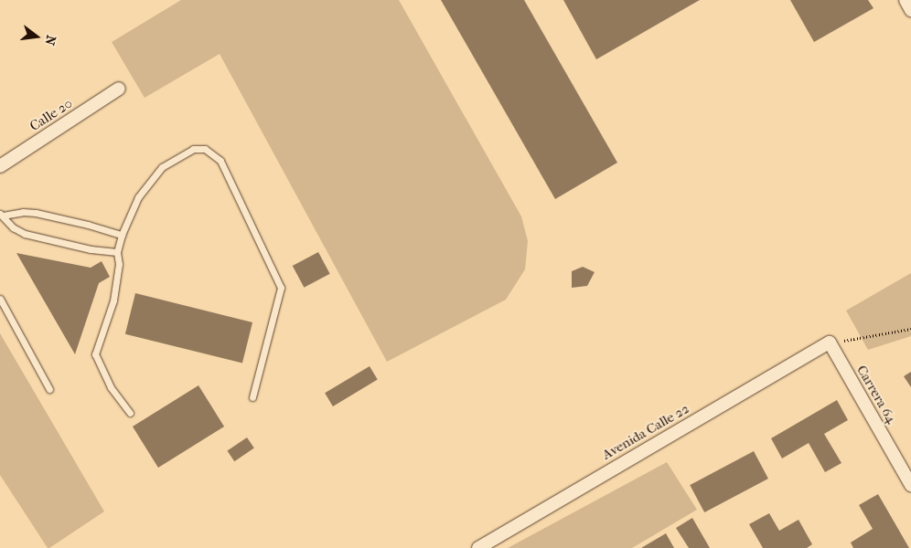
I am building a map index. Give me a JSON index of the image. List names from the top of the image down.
{
  "streets": {
    "street": ["Calle 20", "Carrera 64", "Avenida Calle 22"]
  },
  "crossings": [
    ["Carrera 64", "Avenida Calle 22"]
  ],
  "north": "right"
}
